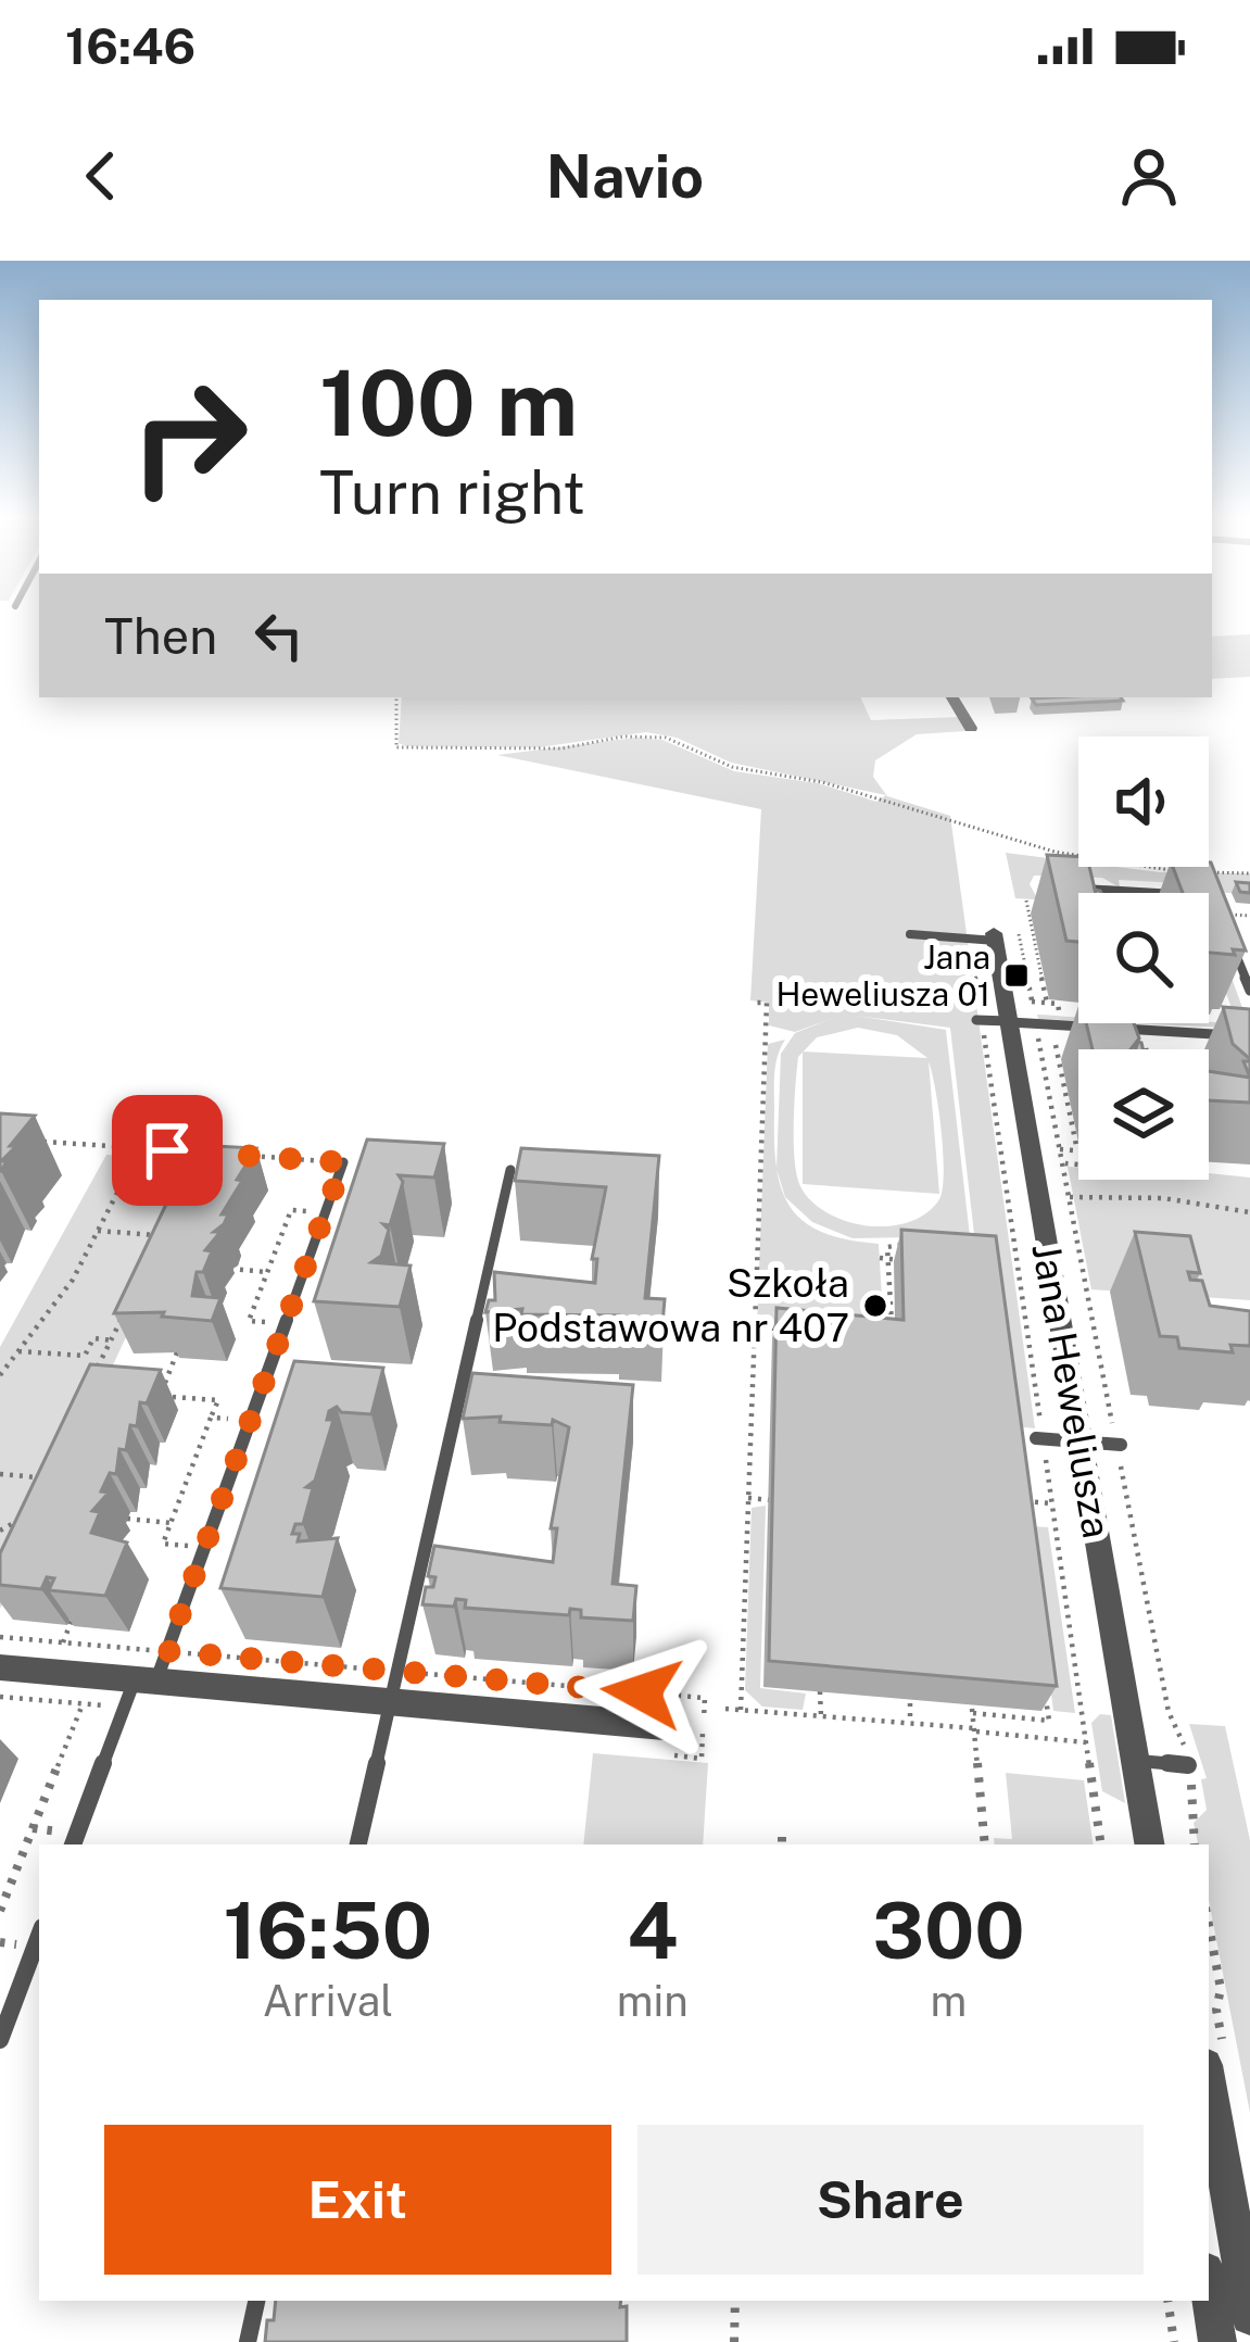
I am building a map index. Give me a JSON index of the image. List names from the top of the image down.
{
  "streets": {
    "street": ["Jana Heweliusza"]
  },
  "places": {
    "transit": ["Jana Heweliusza 01"],
    "other": ["Szkoła Podstawowa nr 407"]
  },
  "page": {
    "status": "16:46",
    "header": "Navio",
    "turn": ["100 m", "Turn right"],
    "then": "Then",
    "eta": [
      "16:50",
      "Arrival",
      "4",
      "min",
      "300",
      "m"
    ],
    "buttons": ["Exit", "Share"]
  }
}
